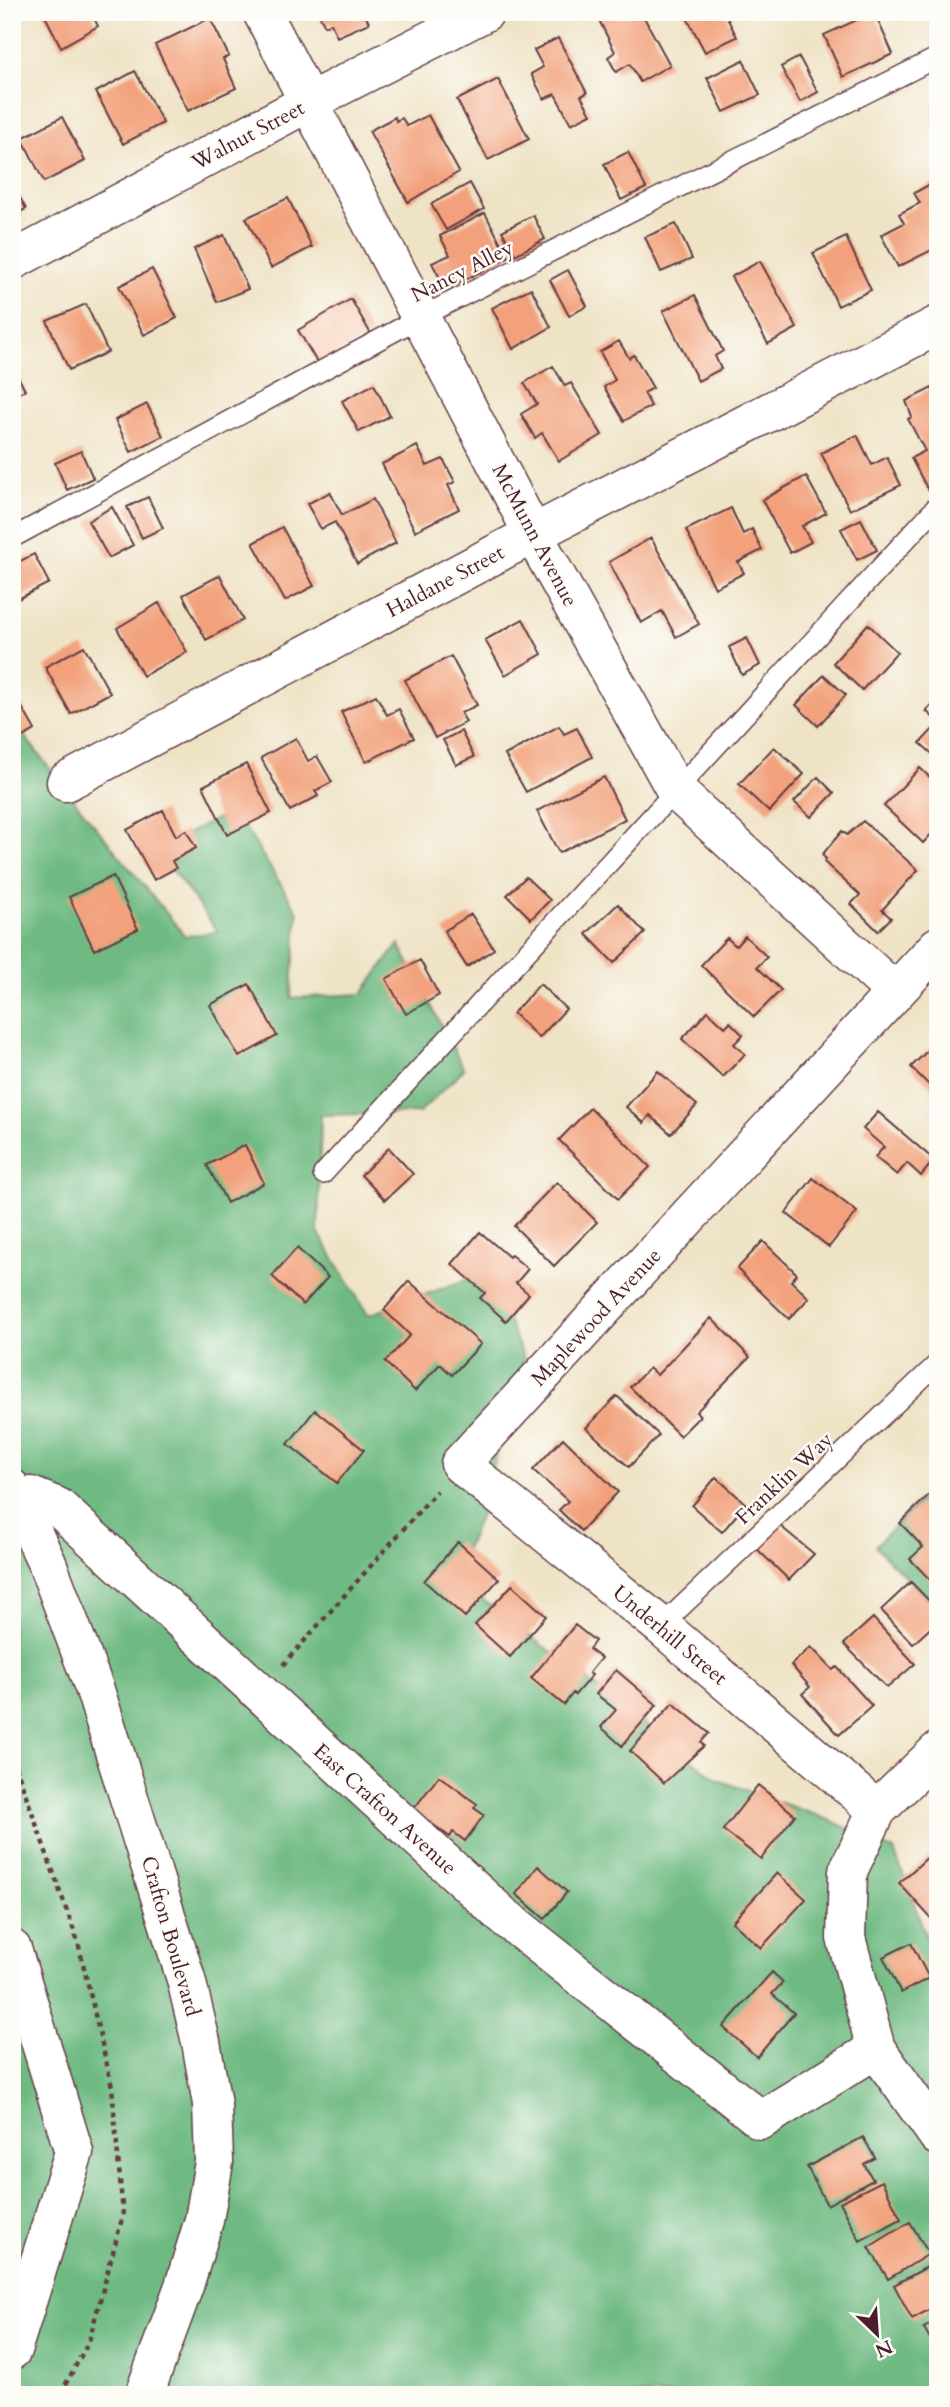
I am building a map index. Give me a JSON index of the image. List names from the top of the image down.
{
  "streets": {
    "street": [
      "Walnut Street",
      "McMunn Avenue",
      "Haldane Street",
      "Maplewood Avenue",
      "Underhill Street",
      "East Crafton Avenue",
      "Crafton Boulevard"
    ],
    "lane": ["Nancy Alley", "Franklin Way"]
  },
  "crossings": [
    ["Walnut Street", "McMunn Avenue"],
    ["Nancy Alley", "McMunn Avenue"],
    ["McMunn Avenue", "Haldane Street"],
    ["McMunn Avenue", "Maplewood Avenue"],
    ["Maplewood Avenue", "Underhill Street"],
    ["Franklin Way", "Underhill Street"],
    ["East Crafton Avenue", "Crafton Boulevard"]
  ],
  "north": "bottom right"
}
